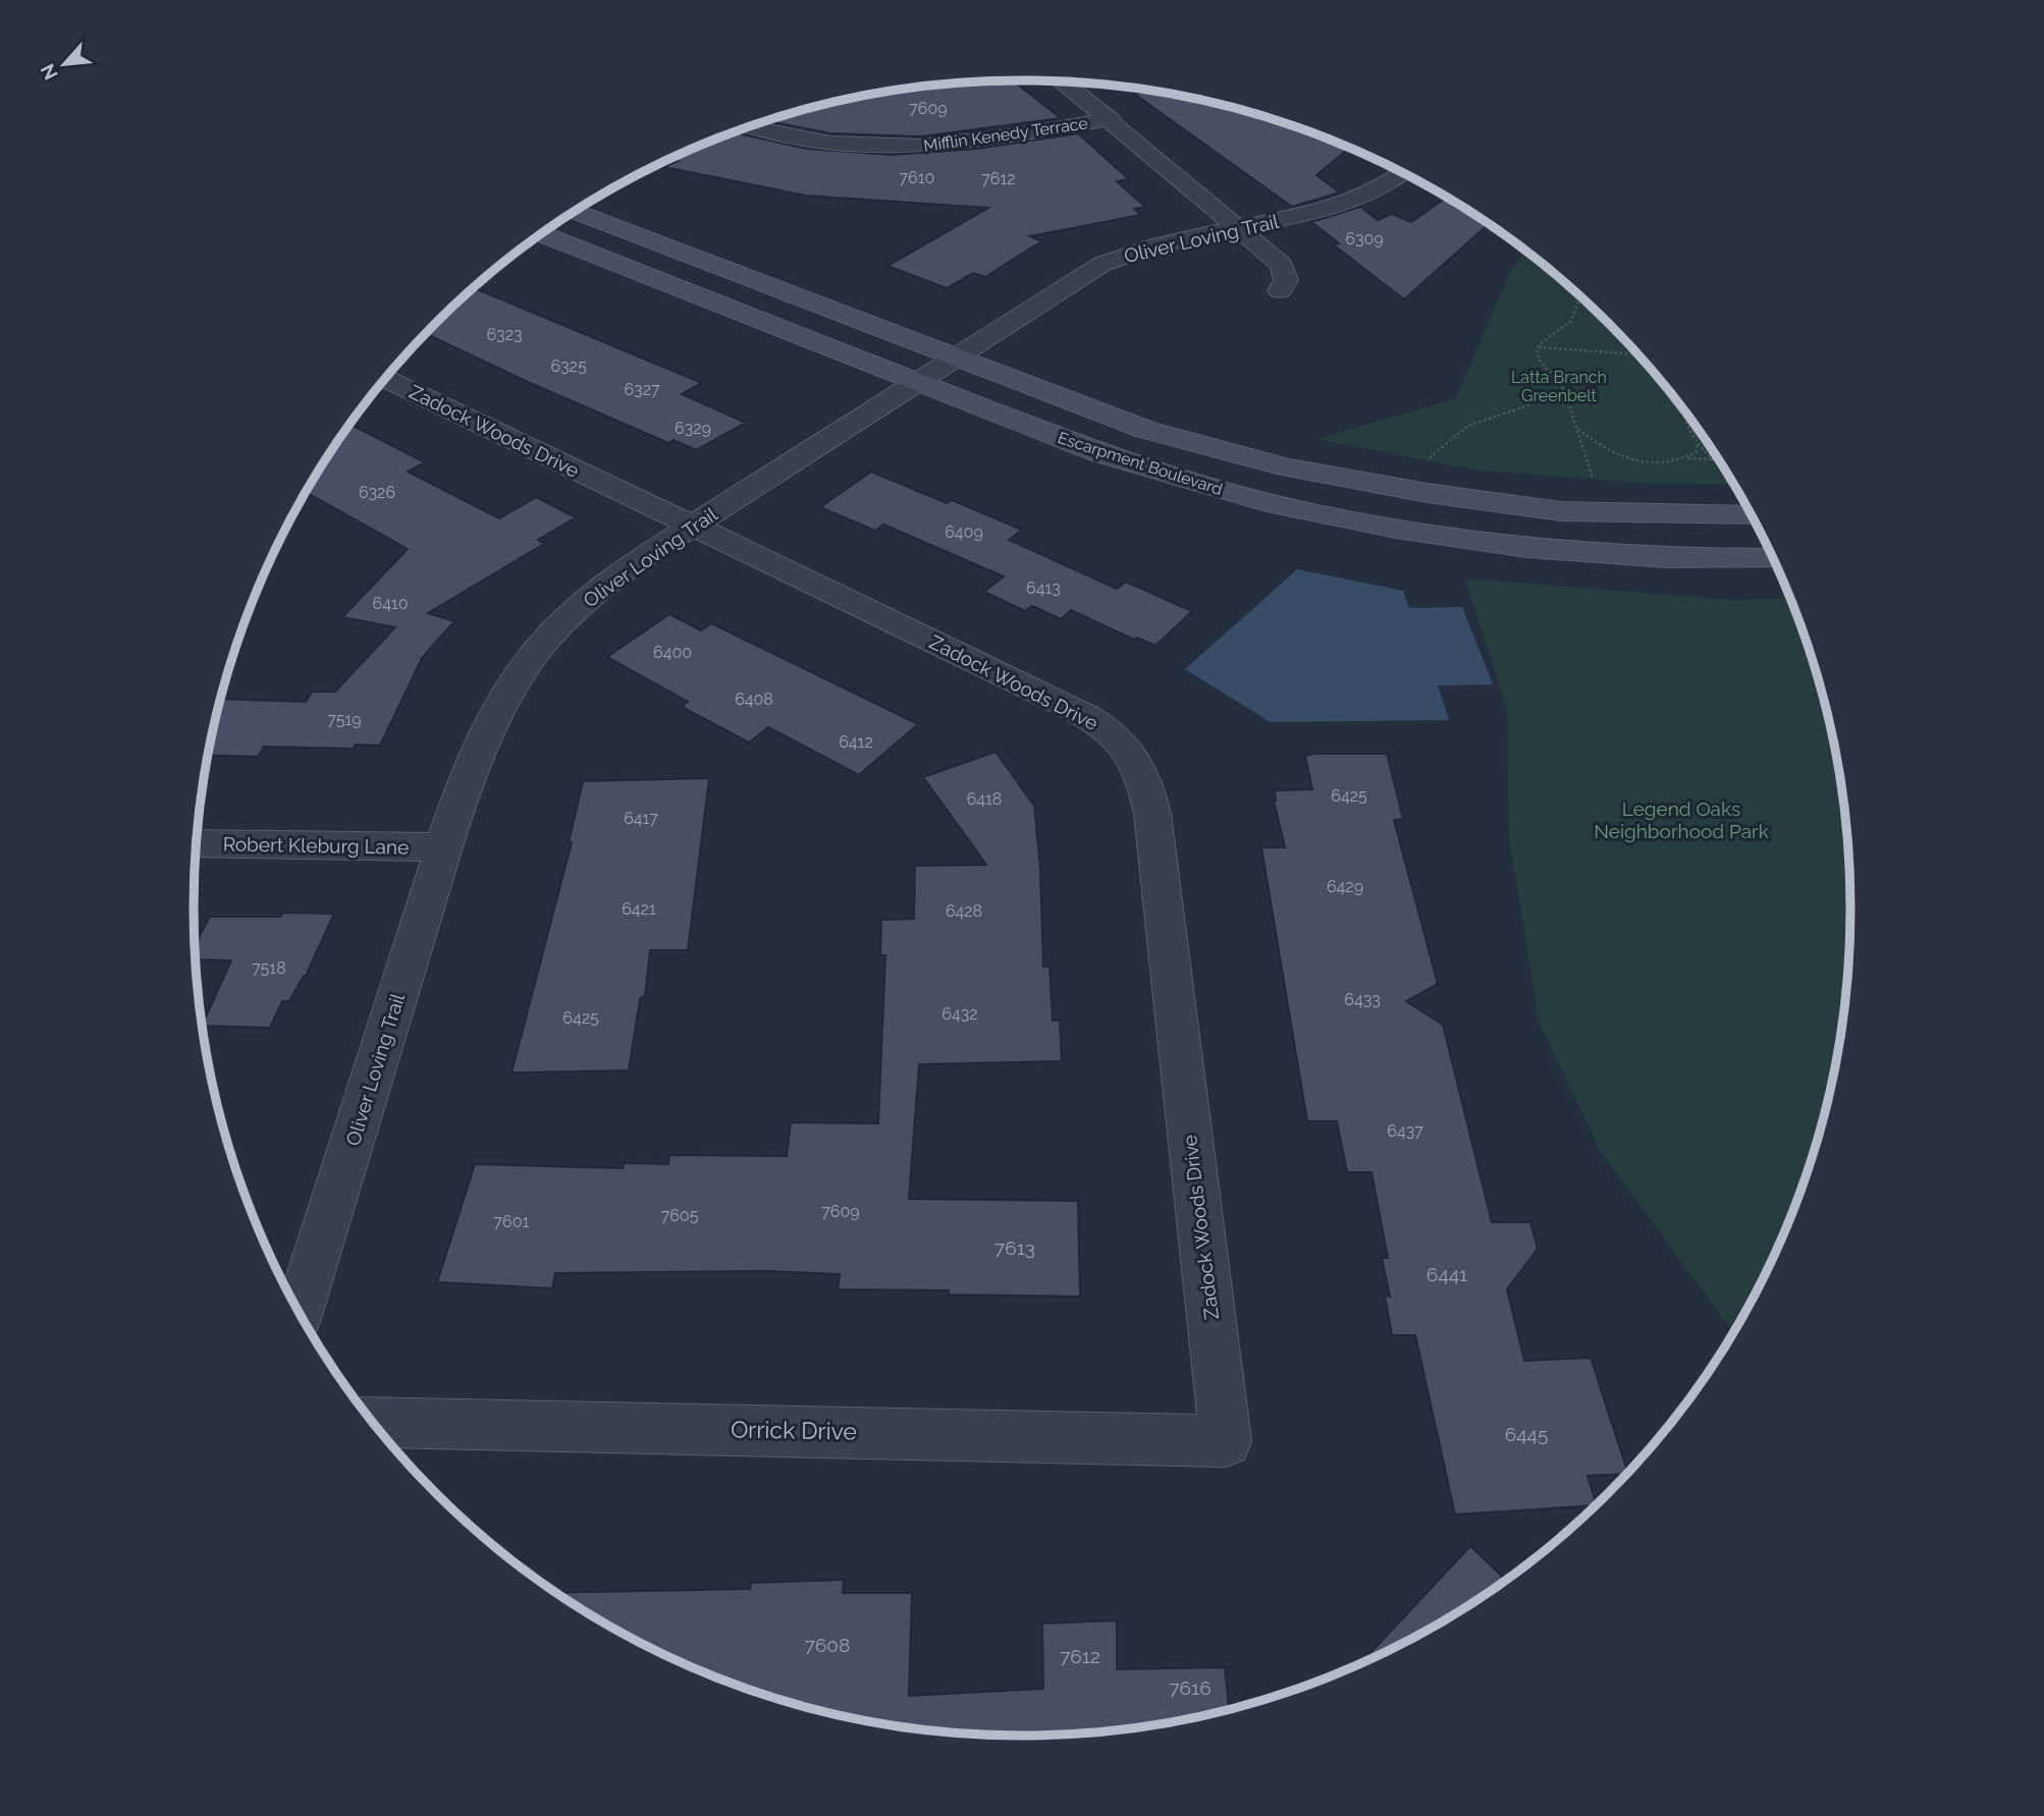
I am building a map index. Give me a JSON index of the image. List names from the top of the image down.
{
  "streets": {
    "main road": ["Escarpment Boulevard"],
    "street": [
      "Mifflin Kenedy Terrace",
      "Oliver Loving Trail",
      "Zadock Woods Drive",
      "Robert Kleburg Lane",
      "Orrick Drive"
    ]
  },
  "crossings": [
    ["Oliver Loving Trail", "Zadock Woods Drive"],
    ["Oliver Loving Trail", "Escarpment Boulevard"],
    ["Oliver Loving Trail", "Robert Kleburg Lane"],
    ["Zadock Woods Drive", "Orrick Drive"]
  ],
  "parks": ["Latta Branch Greenbelt", "Legend Oaks Neighborhood Park"],
  "house_numbers": [
    "7609",
    "7610",
    "7612",
    "6309",
    "6323",
    "6325",
    "6327",
    "6329",
    "6326",
    "6409",
    "6413",
    "6410",
    "6400",
    "6408",
    "7519",
    "6412",
    "6425",
    "6418",
    "6417",
    "6429",
    "6421",
    "6428",
    "7518",
    "6433",
    "6432",
    "6425",
    "6437",
    "7609",
    "7605",
    "7601",
    "7613",
    "6441",
    "6445",
    "7608",
    "7612",
    "7616"
  ],
  "north": "bottom left"
}
